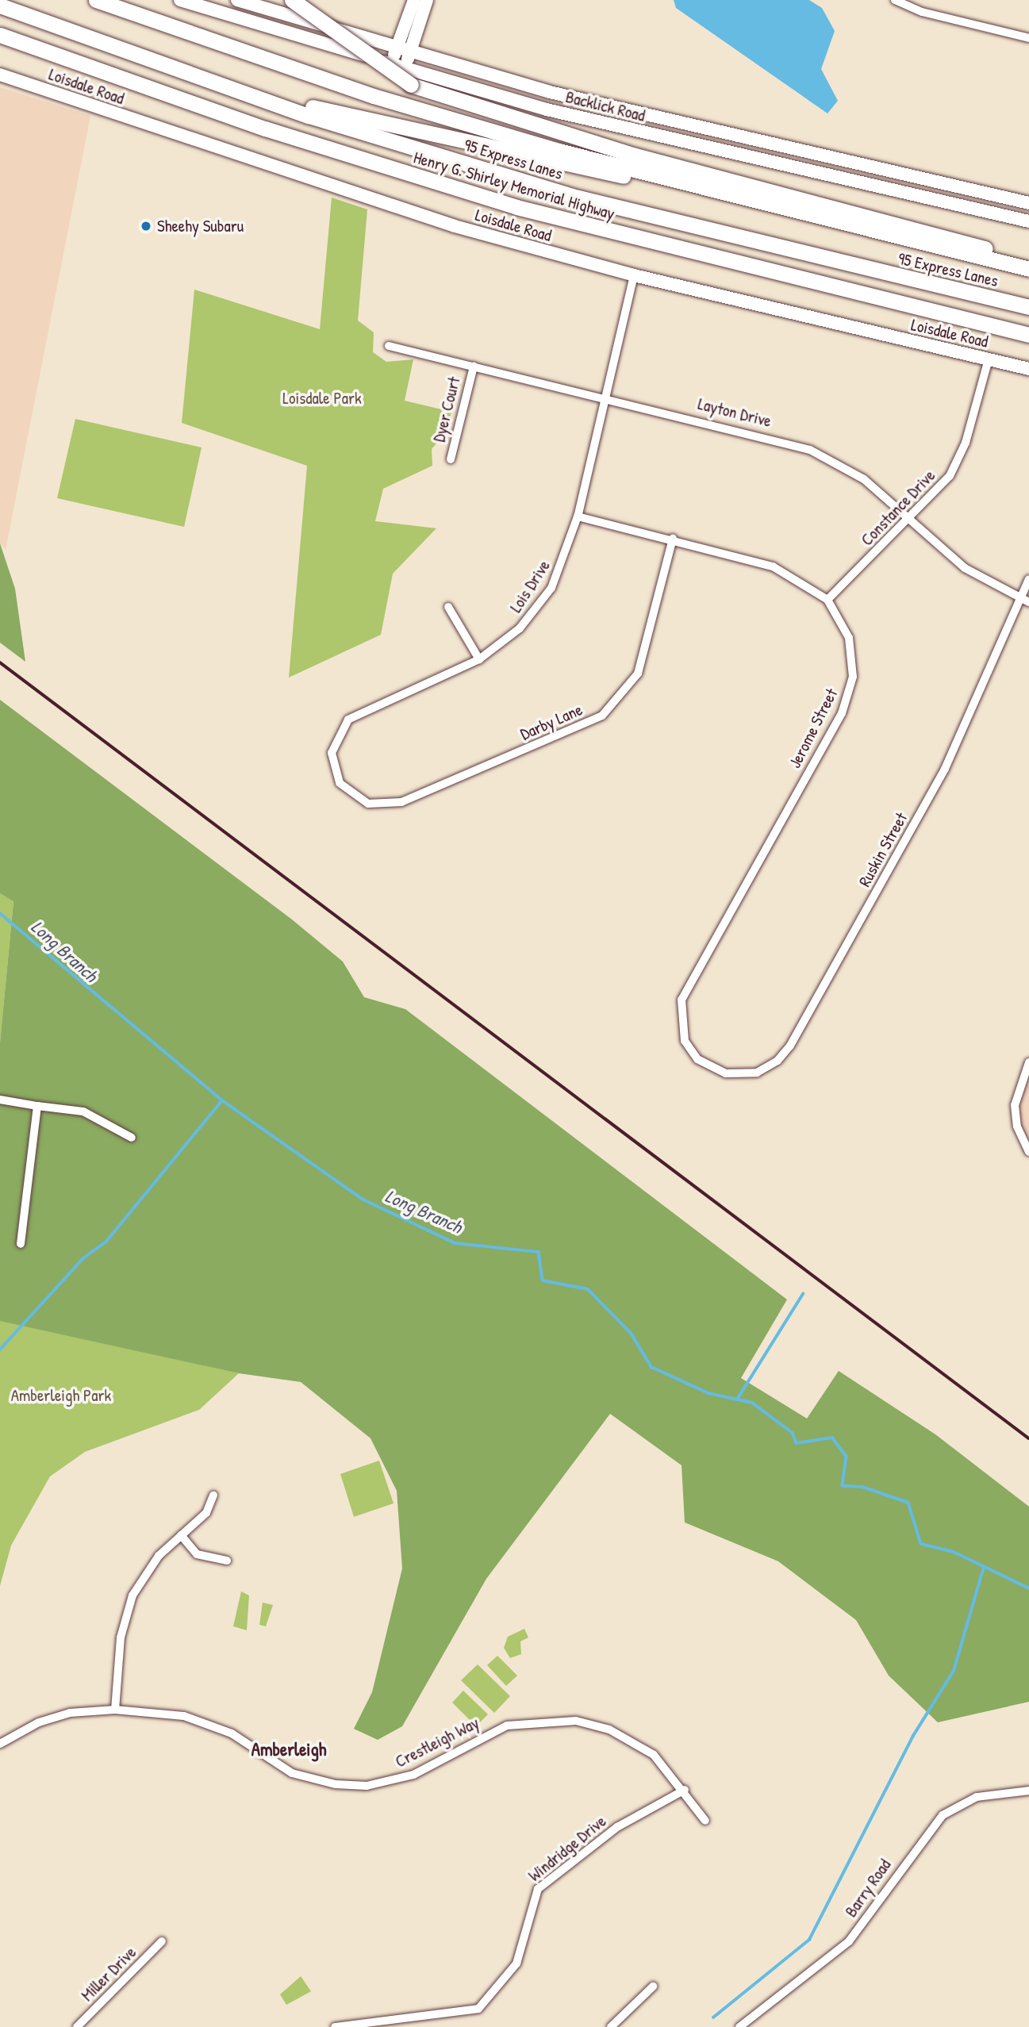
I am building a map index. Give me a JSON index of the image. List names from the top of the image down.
{
  "streets": {
    "highway": ["95 Express Lanes", "Henry G. Shirley Memorial Highway"],
    "main road": ["Loisdale Road", "Backlick Road"],
    "street": [
      "Dyer Court",
      "Layton Drive",
      "Constance Drive",
      "Lois Drive",
      "Darby Lane",
      "Jerome Street",
      "Ruskin Street",
      "Crestleigh Way",
      "Windridge Drive",
      "Barry Road",
      "Miller Drive"
    ]
  },
  "crossings": [
    ["Loisdale Road", "Constance Drive"],
    ["Loisdale Road", "Lois Drive"],
    ["Dyer Court", "Layton Drive"],
    ["Layton Drive", "Constance Drive"],
    ["Layton Drive", "Lois Drive"],
    ["Layton Drive", "Ruskin Street"],
    ["Constance Drive", "Jerome Street"],
    ["Lois Drive", "Darby Lane"],
    ["Lois Drive", "Jerome Street"],
    ["Darby Lane", "Jerome Street"],
    ["Jerome Street", "Ruskin Street"],
    ["Crestleigh Way", "Windridge Drive"]
  ],
  "districts": ["Amberleigh"],
  "water": ["Long Branch"],
  "parks": ["Loisdale Park", "Amberleigh Park"],
  "places": ["Sheehy Subaru"]
}
